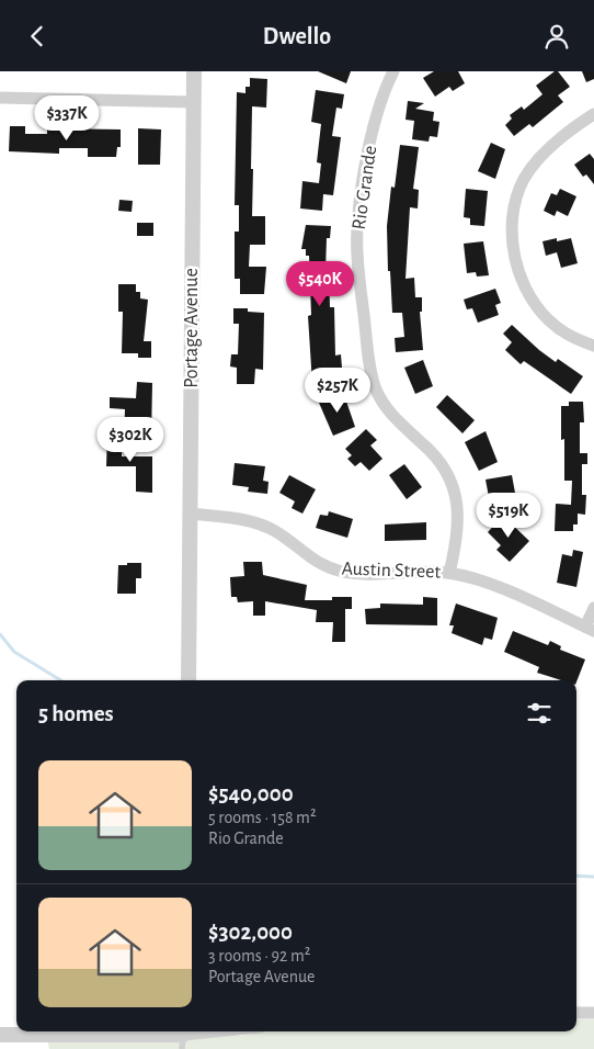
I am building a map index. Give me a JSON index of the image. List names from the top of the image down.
{
  "streets": {
    "street": ["Rio Grande", "Portage Avenue", "Austin Street"]
  },
  "crossings": [
    ["Rio Grande", "Austin Street"],
    ["Portage Avenue", "Austin Street"]
  ],
  "page": {
    "header": "Dwello",
    "price": [
      "$337K",
      "$540K",
      "$257K",
      "$302K",
      "$519K"
    ],
    "heading": "5 homes",
    "list": [
      {
        "name": "$540,000",
        "note": "5 rooms · 158 m² · Rio Grande"
      },
      {
        "name": "$302,000",
        "note": "3 rooms · 92 m² · Portage Avenue"
      }
    ]
  }
}
